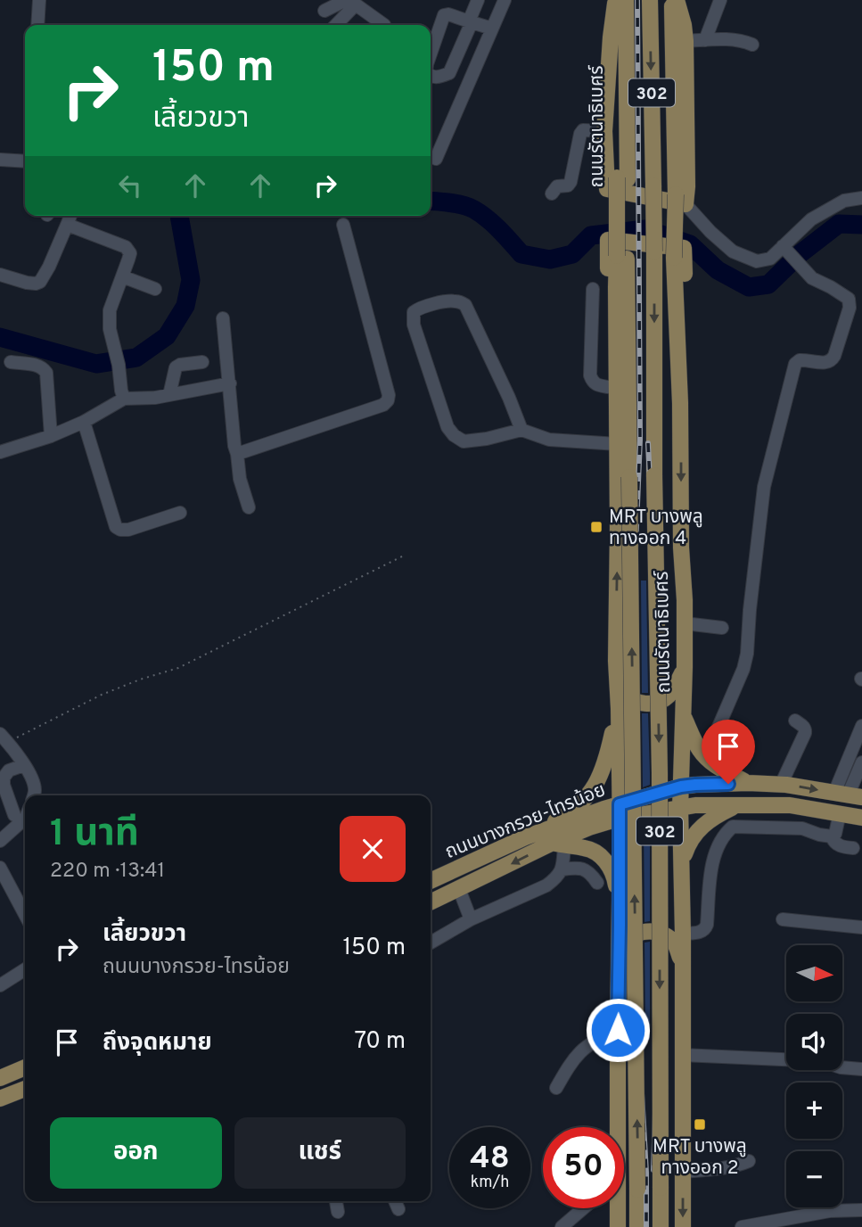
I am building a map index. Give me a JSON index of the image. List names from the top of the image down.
{
  "streets": {
    "main road": ["302", "ถนนรัตนาธิเบศร์", "ถนนบางกรวย-ไทรน้อย"]
  },
  "crossings": [
    ["ถนนรัตนาธิเบศร์", "ถนนบางกรวย-ไทรน้อย"]
  ],
  "places": {
    "transit": ["MRT บางพลู ทางออก 4", "MRT บางพลู ทางออก 2"]
  },
  "north": "right",
  "page": {
    "turn": ["150 m", "เลี้ยวขวา"],
    "heading": ["1 นาที", "220 m · 13:41"],
    "list": [
      {
        "name": "เลี้ยวขวา",
        "note": "ถนนบางกรวย-ไทรน้อย",
        "value": "150 m"
      },
      {
        "name": "ถึงจุดหมาย",
        "value": "70 m"
      }
    ],
    "map_buttons": ["+", "−"],
    "buttons": ["ออก", "แชร์"],
    "speed": "48 km/h",
    "limit": "50"
  }
}
